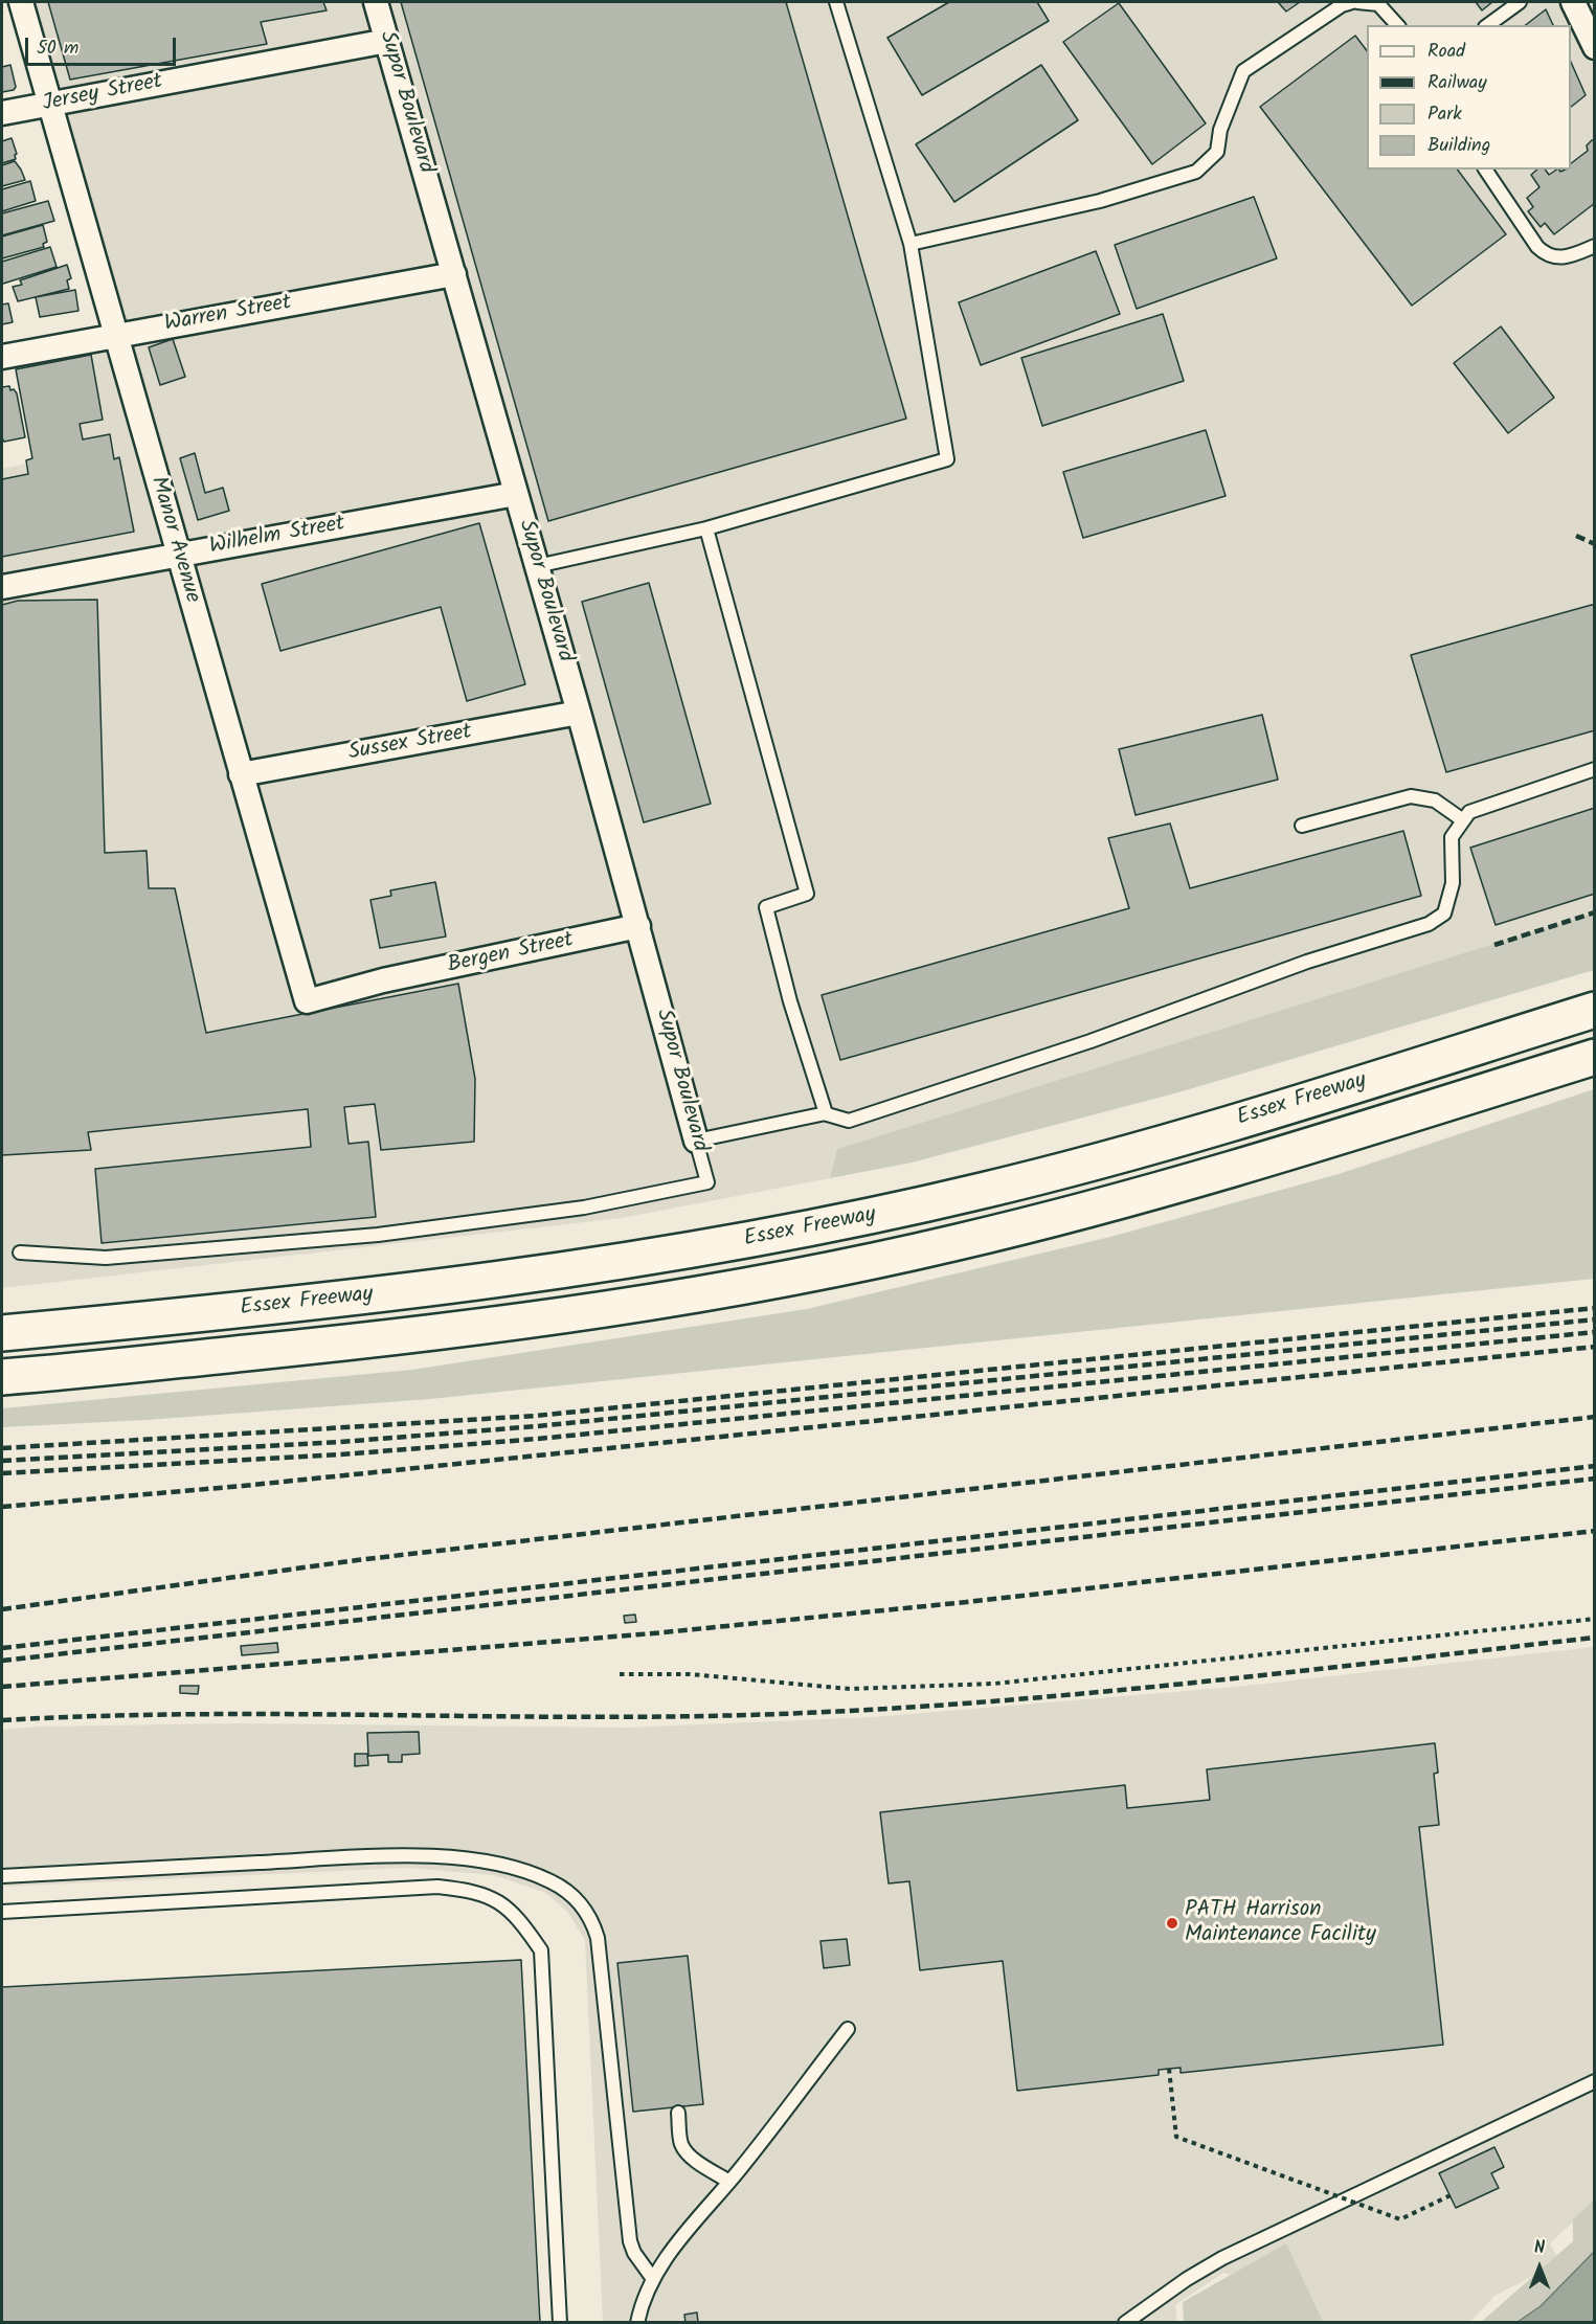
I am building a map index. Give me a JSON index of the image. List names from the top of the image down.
{
  "streets": {
    "highway": ["Essex Freeway"],
    "street": [
      "Jersey Street",
      "Supor Boulevard",
      "Warren Street",
      "Wilhelm Street",
      "Manor Avenue",
      "Sussex Street",
      "Bergen Street"
    ]
  },
  "crossings": [
    ["Jersey Street", "Supor Boulevard"],
    ["Jersey Street", "Manor Avenue"],
    ["Supor Boulevard", "Warren Street"],
    ["Supor Boulevard", "Wilhelm Street"],
    ["Supor Boulevard", "Sussex Street"],
    ["Supor Boulevard", "Bergen Street"],
    ["Warren Street", "Manor Avenue"],
    ["Wilhelm Street", "Manor Avenue"],
    ["Manor Avenue", "Sussex Street"],
    ["Manor Avenue", "Bergen Street"]
  ],
  "places": ["PATH Harrison Maintenance Facility"],
  "legend": [
    "Road",
    "Railway",
    "Park",
    "Building"
  ],
  "scale_bar": "50 m",
  "north": "top"
}
